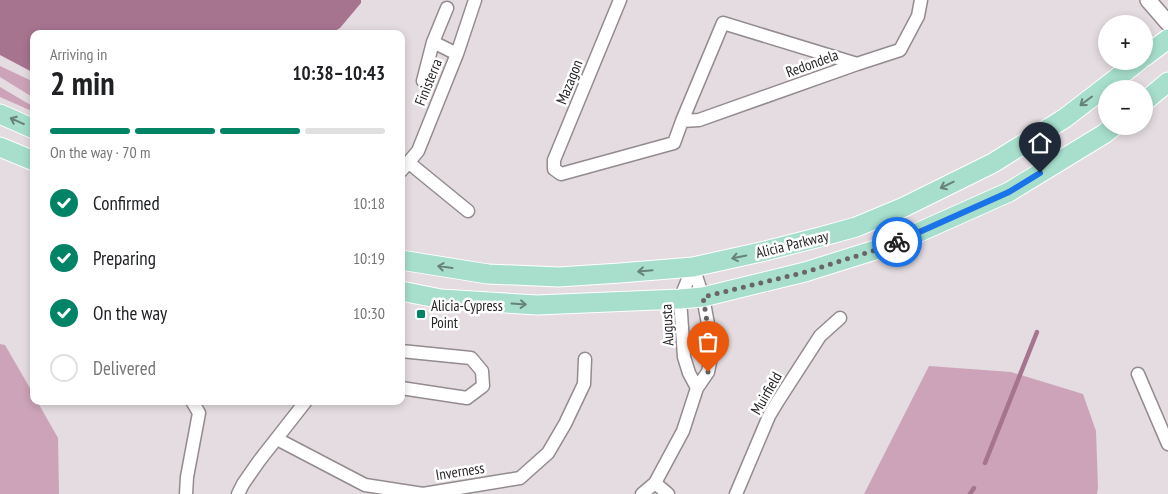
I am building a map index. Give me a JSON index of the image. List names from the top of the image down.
{
  "streets": {
    "main road": ["Alicia Parkway"],
    "street": [
      "Redondela",
      "Finisterra",
      "Mazagon",
      "Augusta",
      "Muirfield",
      "Inverness"
    ]
  },
  "crossings": [
    ["Redondela", "Mazagon"],
    ["Alicia Parkway", "Augusta"]
  ],
  "places": {
    "transit": ["Alicia-Cypress Point"]
  },
  "page": {
    "map_buttons": ["+", "−"],
    "heading": ["2 min", "Arriving in", "10:38–10:43"],
    "bar": "On the way · 70 m",
    "list": [
      ["Confirmed", "10:18"],
      ["Preparing", "10:19"],
      ["On the way", "10:30"],
      "Delivered"
    ]
  }
}
